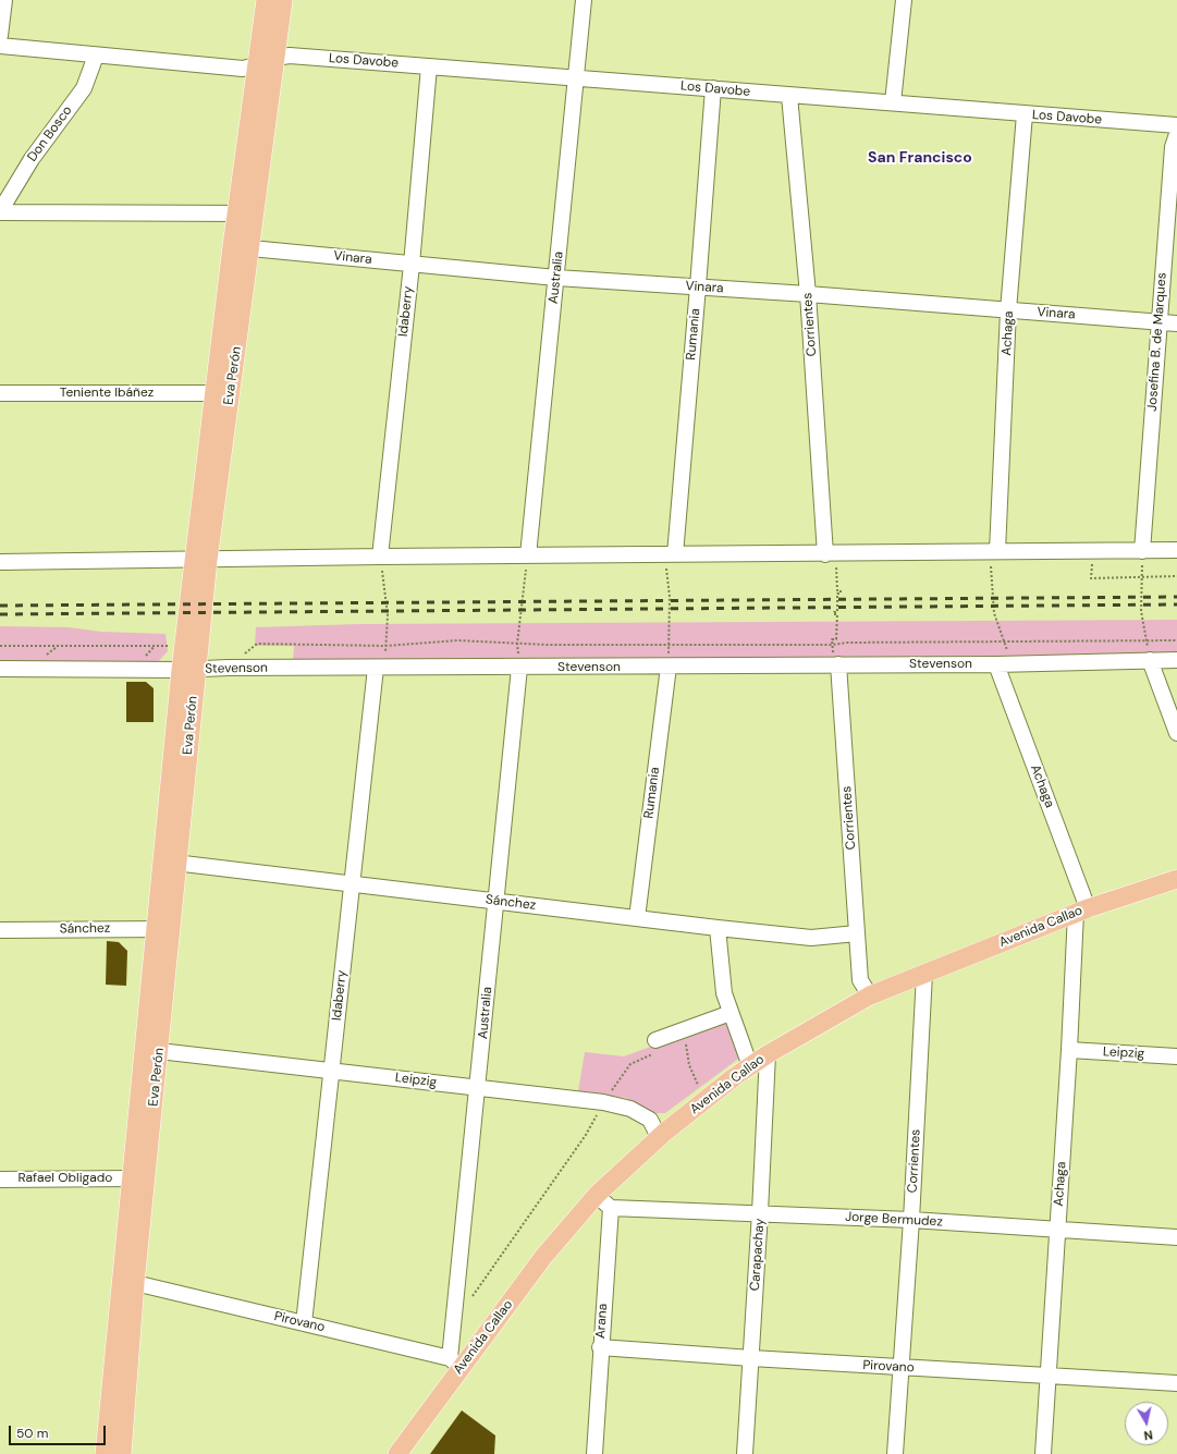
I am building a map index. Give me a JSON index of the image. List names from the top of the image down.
{
  "streets": {
    "main road": ["Eva Perón", "Avenida Callao"],
    "street": [
      "Los Davobe",
      "Don Bosco",
      "Vinara",
      "Australia",
      "Idaberry",
      "Corrientes",
      "Achaga",
      "Rumania",
      "Josefina B. de Marques",
      "Teniente Ibáñez",
      "Stevenson",
      "Sánchez",
      "Leipzig",
      "Rafael Obligado",
      "Jorge Bermudez",
      "Carapachay",
      "Arana",
      "Pirovano"
    ]
  },
  "crossings": [
    ["Los Davobe", "Don Bosco"],
    ["Los Davobe", "Australia"],
    ["Los Davobe", "Idaberry"],
    ["Los Davobe", "Corrientes"],
    ["Los Davobe", "Achaga"],
    ["Los Davobe", "Rumania"],
    ["Los Davobe", "Eva Perón"],
    ["Vinara", "Australia"],
    ["Vinara", "Idaberry"],
    ["Vinara", "Corrientes"],
    ["Vinara", "Achaga"],
    ["Vinara", "Rumania"],
    ["Vinara", "Josefina B. de Marques"],
    ["Vinara", "Eva Perón"],
    ["Australia", "Stevenson"],
    ["Australia", "Sánchez"],
    ["Australia", "Avenida Callao"],
    ["Australia", "Leipzig"],
    ["Australia", "Pirovano"],
    ["Idaberry", "Stevenson"],
    ["Idaberry", "Sánchez"],
    ["Idaberry", "Leipzig"],
    ["Idaberry", "Pirovano"],
    ["Corrientes", "Stevenson"],
    ["Corrientes", "Sánchez"],
    ["Corrientes", "Avenida Callao"],
    ["Corrientes", "Jorge Bermudez"],
    ["Corrientes", "Pirovano"],
    ["Achaga", "Stevenson"],
    ["Achaga", "Avenida Callao"],
    ["Achaga", "Leipzig"],
    ["Achaga", "Jorge Bermudez"],
    ["Achaga", "Pirovano"],
    ["Rumania", "Stevenson"],
    ["Rumania", "Sánchez"],
    ["Eva Perón", "Teniente Ibáñez"],
    ["Eva Perón", "Stevenson"],
    ["Eva Perón", "Sánchez"],
    ["Eva Perón", "Leipzig"],
    ["Eva Perón", "Rafael Obligado"],
    ["Eva Perón", "Pirovano"],
    ["Avenida Callao", "Leipzig"],
    ["Avenida Callao", "Carapachay"],
    ["Avenida Callao", "Pirovano"],
    ["Jorge Bermudez", "Carapachay"],
    ["Jorge Bermudez", "Arana"],
    ["Carapachay", "Pirovano"],
    ["Arana", "Pirovano"]
  ],
  "districts": ["San Francisco"],
  "scale_bar": "50 m",
  "north": "bottom"
}
